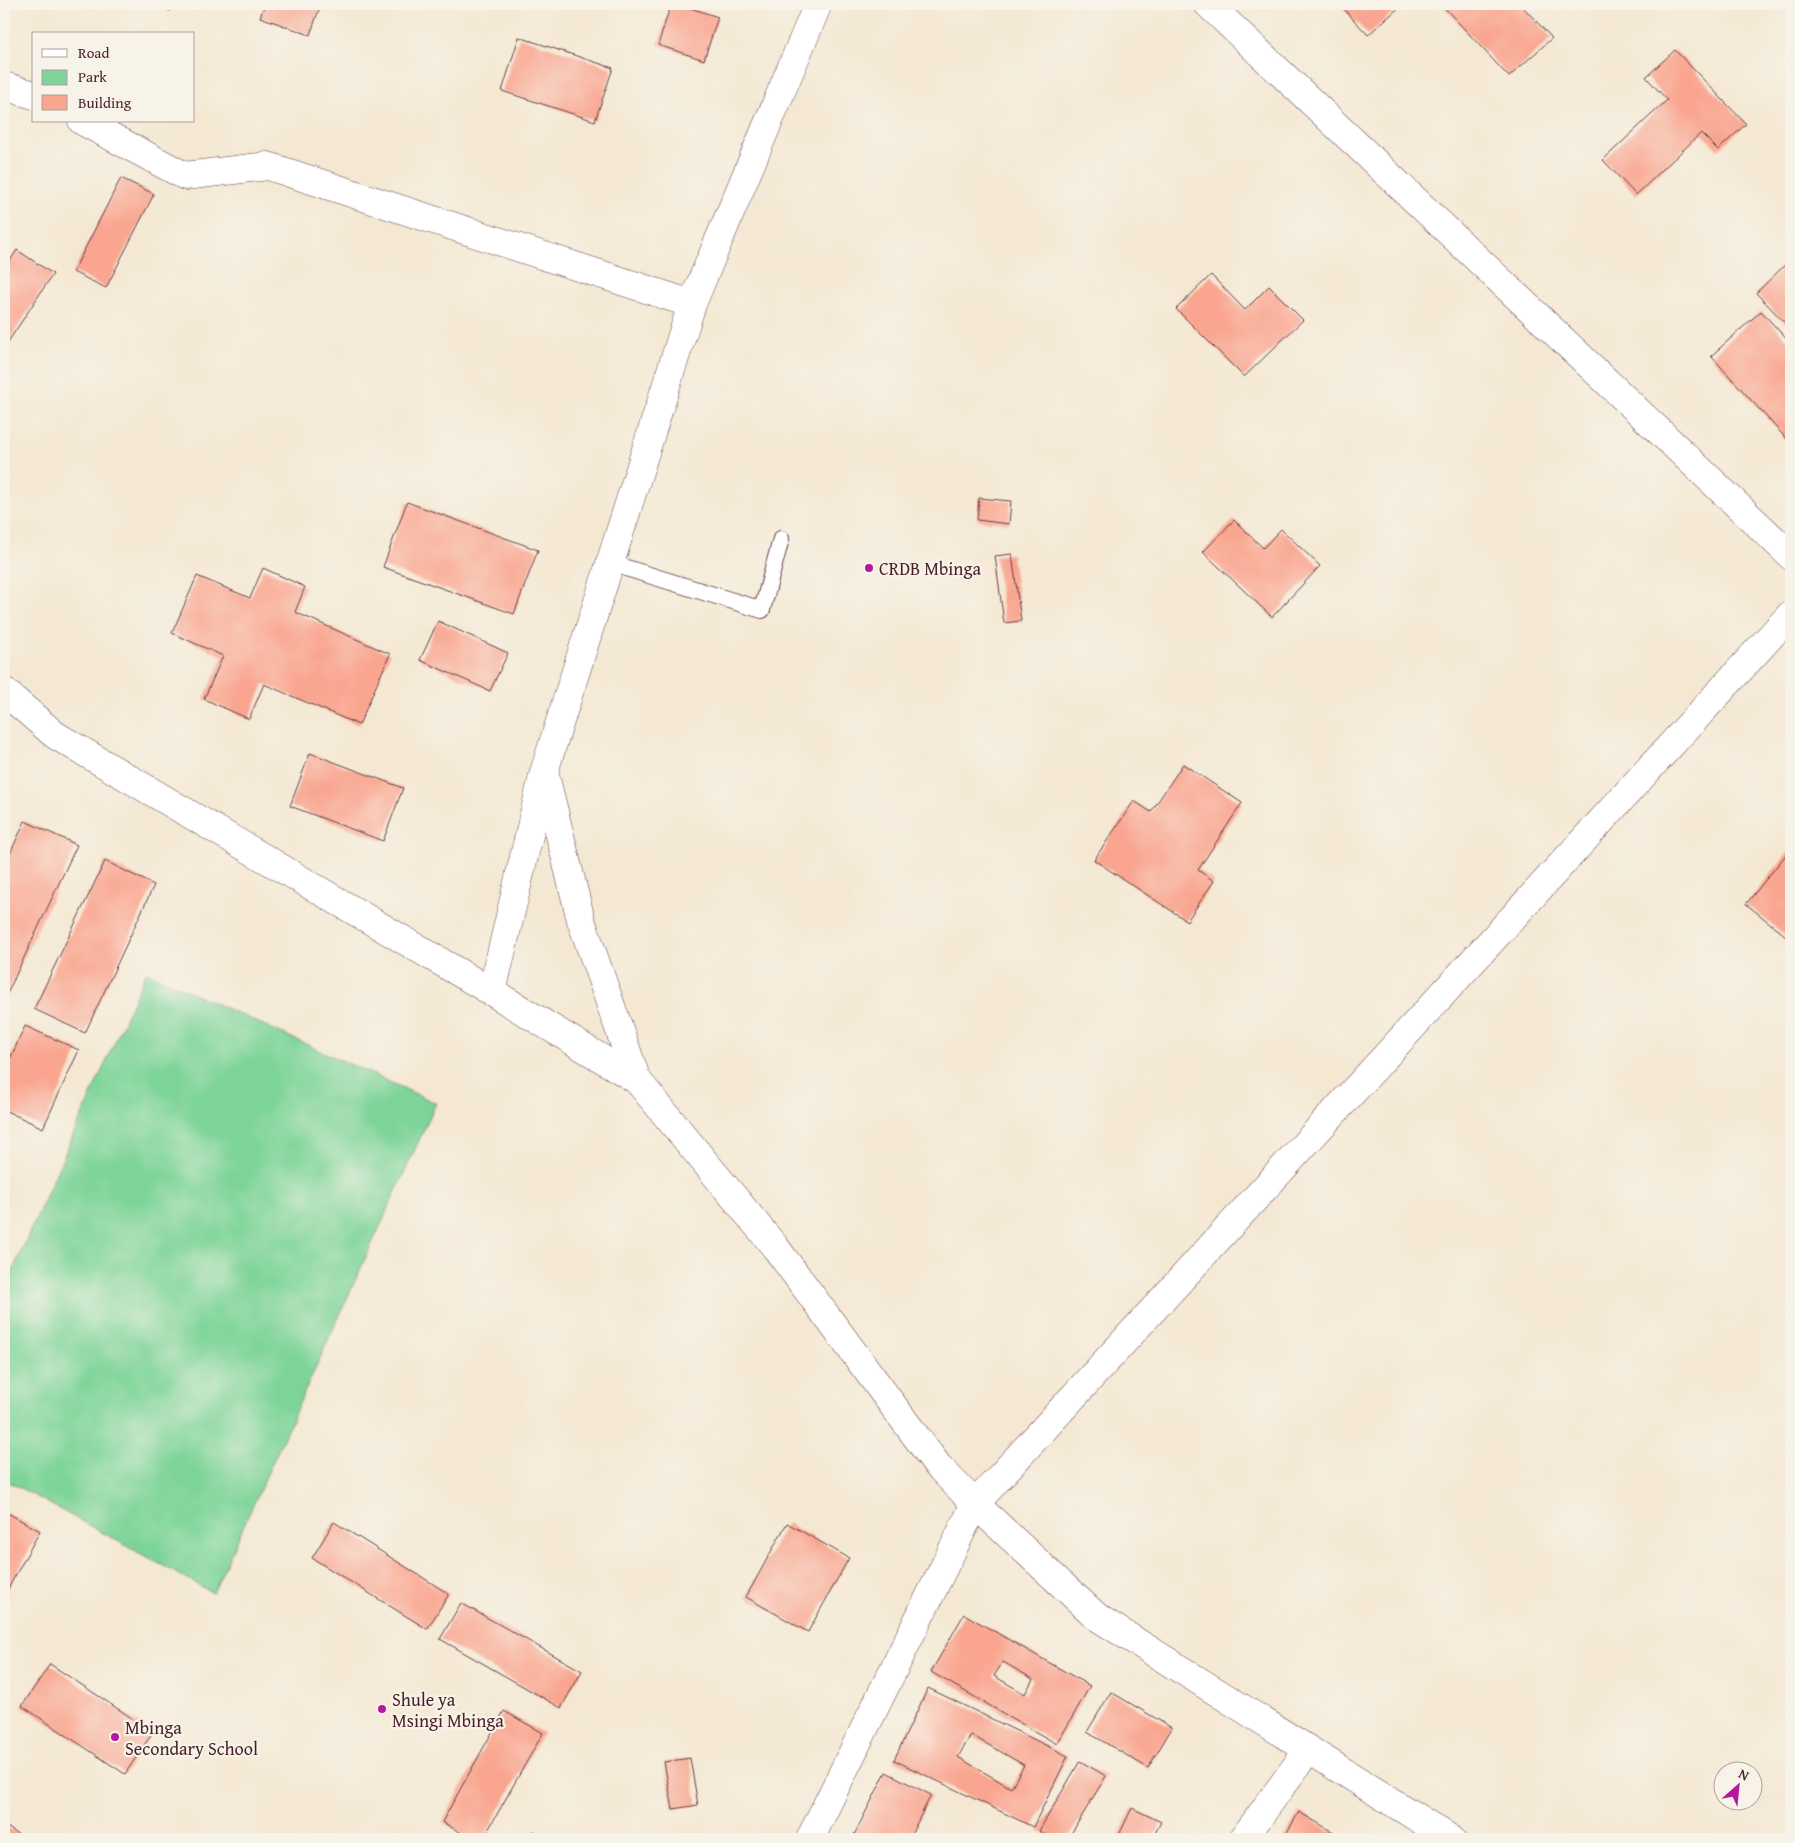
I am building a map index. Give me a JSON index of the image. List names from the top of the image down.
{
  "places": ["CRDB Mbinga", "Shule ya Msingi Mbinga", "Mbinga Secondary School"],
  "legend": ["Road", "Park", "Building"],
  "north": "top right"
}
